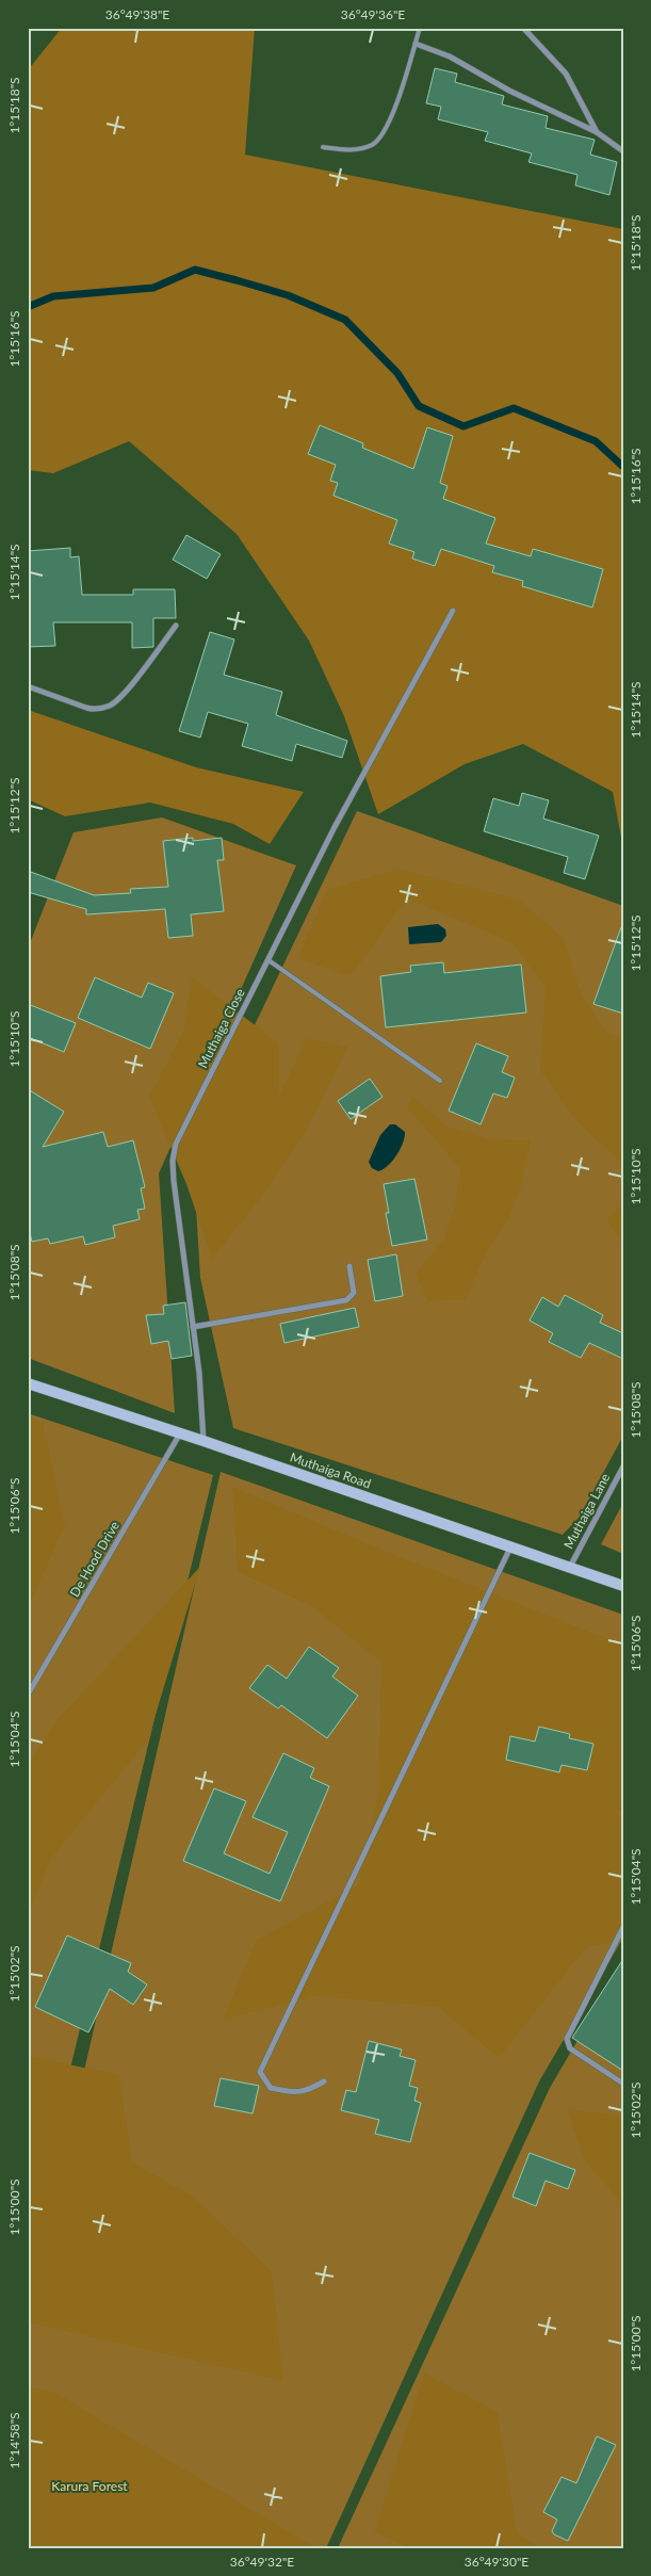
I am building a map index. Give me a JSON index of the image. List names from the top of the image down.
{
  "streets": {
    "main road": ["Muthaiga Road"],
    "street": ["Muthaiga Close", "Muthaiga Lane", "De Hood Drive"]
  },
  "crossings": [
    ["Muthaiga Close", "Muthaiga Road"],
    ["Muthaiga Road", "Muthaiga Lane"],
    ["Muthaiga Road", "De Hood Drive"]
  ],
  "parks": ["Karura Forest"],
  "coordinates": [
    "36°49'38\"E",
    "36°49'36\"E",
    "1°15'18\"S",
    "1°15'16\"S",
    "1°15'14\"S",
    "1°15'12\"S",
    "1°15'10\"S",
    "1°15'08\"S",
    "1°15'06\"S",
    "1°15'04\"S",
    "1°15'02\"S",
    "1°15'00\"S",
    "1°14'58\"S",
    "36°49'32\"E",
    "36°49'30\"E"
  ]
}
